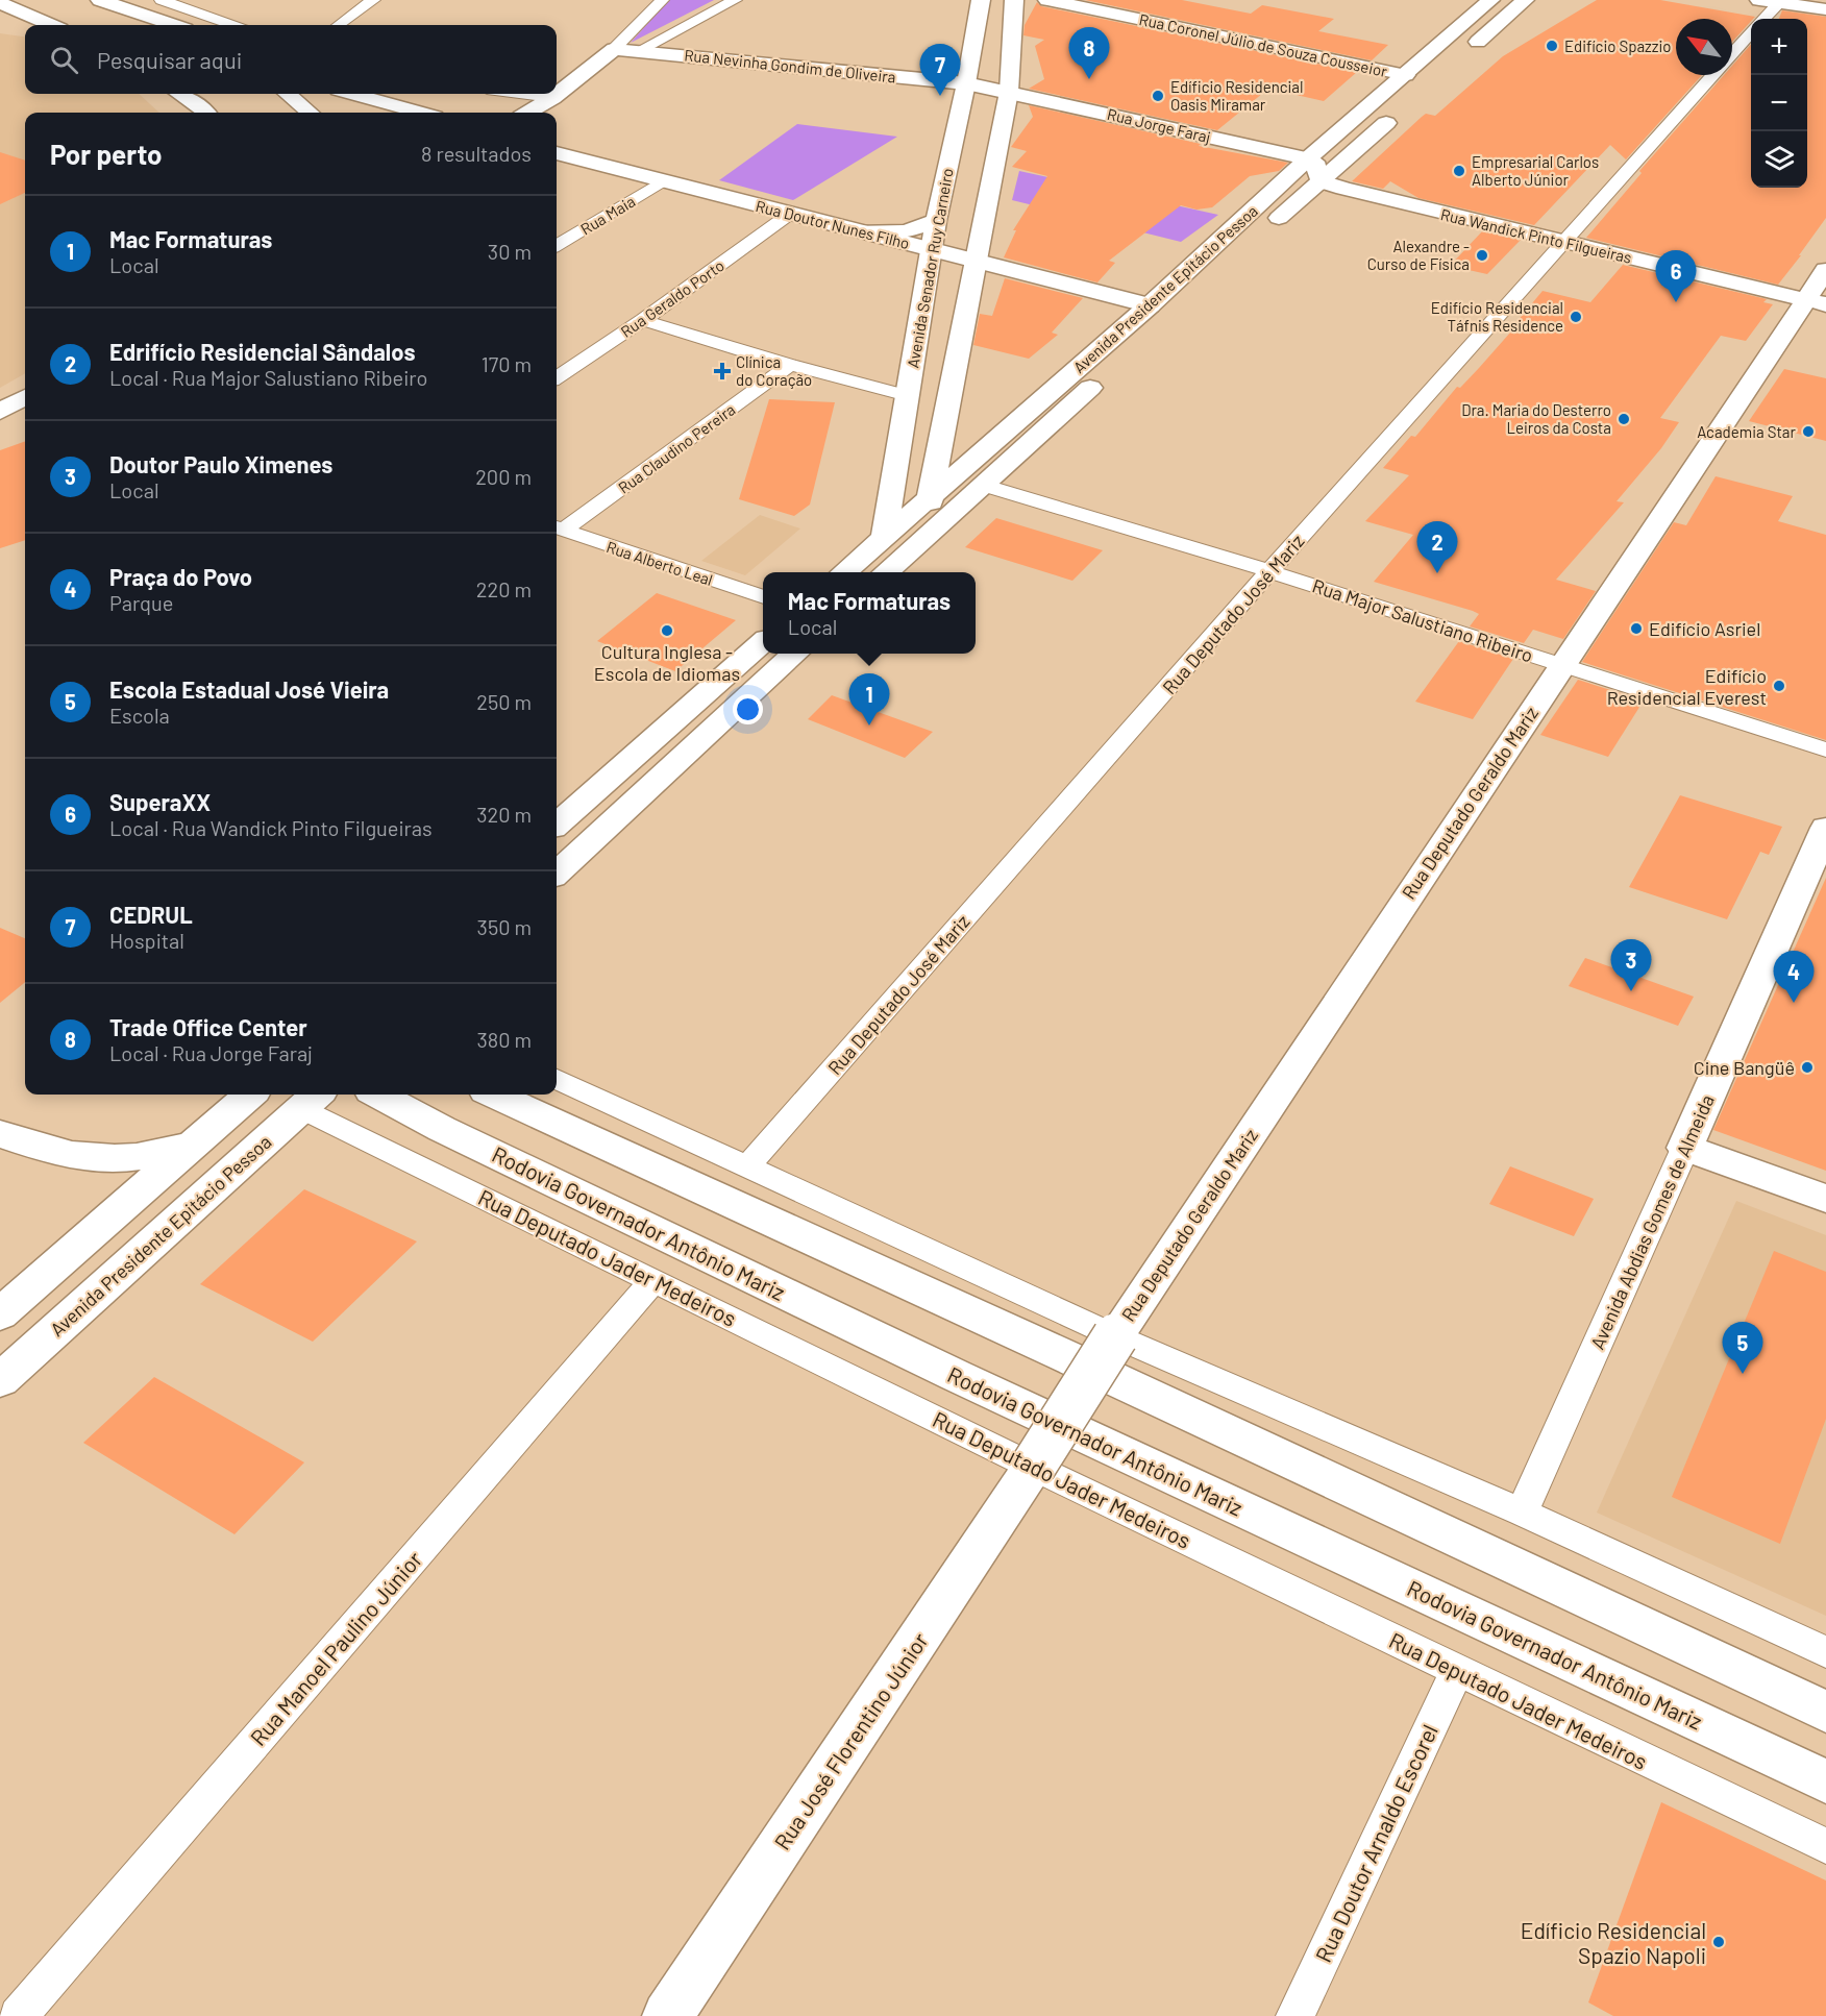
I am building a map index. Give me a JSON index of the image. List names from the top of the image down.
{
  "streets": {
    "main road": [
      "Rua Coronel Júlio de Souza Cousseior",
      "Rua Nevinha Gondim de Oliveira",
      "Rua Jorge Faraj",
      "Rua Doutor Nunes Filho",
      "Rua Wandick Pinto Filgueiras",
      "Avenida Senador Ruy Carneiro",
      "Avenida Presidente Epitácio Pessoa",
      "Rua Deputado Geraldo Mariz",
      "Avenida Abdias Gomes de Almeida",
      "Rodovia Governador Antônio Mariz",
      "Rua José Florentino Júnior"
    ],
    "street": [
      "Rua Maia",
      "Rua Geraldo Porto",
      "Rua Claudino Pereira",
      "Rua Alberto Leal",
      "Rua Deputado José Mariz",
      "Rua Major Salustiano Ribeiro",
      "Rua Deputado Jader Medeiros",
      "Rua Manoel Paulino Júnior",
      "Rua Doutor Arnaldo Escorel"
    ]
  },
  "crossings": [
    ["Rua Coronel Júlio de Souza Cousseior", "Avenida Presidente Epitácio Pessoa"],
    ["Rua Nevinha Gondim de Oliveira", "Rua Jorge Faraj"],
    ["Rua Nevinha Gondim de Oliveira", "Avenida Senador Ruy Carneiro"],
    ["Rua Jorge Faraj", "Avenida Presidente Epitácio Pessoa"],
    ["Rua Maia", "Rua Doutor Nunes Filho"],
    ["Rua Doutor Nunes Filho", "Avenida Senador Ruy Carneiro"],
    ["Rua Doutor Nunes Filho", "Avenida Presidente Epitácio Pessoa"],
    ["Rua Doutor Nunes Filho", "Rua Geraldo Porto"],
    ["Rua Wandick Pinto Filgueiras", "Avenida Presidente Epitácio Pessoa"],
    ["Rua Wandick Pinto Filgueiras", "Rua Deputado José Mariz"],
    ["Rua Wandick Pinto Filgueiras", "Rua Deputado Geraldo Mariz"],
    ["Avenida Senador Ruy Carneiro", "Avenida Presidente Epitácio Pessoa"],
    ["Avenida Presidente Epitácio Pessoa", "Rua Major Salustiano Ribeiro"],
    ["Avenida Presidente Epitácio Pessoa", "Rua Deputado Jader Medeiros"],
    ["Rua Claudino Pereira", "Rua Alberto Leal"],
    ["Rua Deputado José Mariz", "Rua Major Salustiano Ribeiro"],
    ["Rua Major Salustiano Ribeiro", "Rua Deputado Geraldo Mariz"],
    ["Rua Deputado Geraldo Mariz", "Rua Deputado Jader Medeiros"],
    ["Rua Deputado Geraldo Mariz", "Rua José Florentino Júnior"],
    ["Rua Deputado Jader Medeiros", "Rua Manoel Paulino Júnior"],
    ["Rua Deputado Jader Medeiros", "Rua José Florentino Júnior"],
    ["Rua Deputado Jader Medeiros", "Rua Doutor Arnaldo Escorel"]
  ],
  "places": {
    "other": [
      "Edifício Spazzio",
      "Edíficio Residencial Oasis Miramar",
      "Empresarial Carlos Alberto Júnior",
      "Alexandre - Curso de Física",
      "Edifício Residencial Táfnis Residence",
      "Dra. Maria do Desterro Leiros da Costa",
      "Academia Star",
      "Edifício Asriel",
      "Cultura Inglesa - Escola de Idiomas",
      "Edifício Residencial Everest",
      "Cine Bangüê",
      "Edíficio Residencial Spazio Napoli"
    ],
    "health": ["Clínica do Coração"]
  },
  "north": "top left",
  "page": {
    "map_buttons": ["+", "−"],
    "search": "Pesquisar aqui",
    "pins": [
      "8",
      "7",
      "6",
      "2",
      "1",
      "3",
      "4",
      "5"
    ],
    "heading": ["Por perto", "8 resultados"],
    "list": [
      {
        "mark": "1",
        "name": "Mac Formaturas",
        "note": "Local",
        "value": "30 m"
      },
      {
        "mark": "2",
        "name": "Edrifício Residencial Sândalos",
        "note": "Local · Rua Major Salustiano Ribeiro",
        "value": "170 m"
      },
      {
        "mark": "3",
        "name": "Doutor Paulo Ximenes",
        "note": "Local",
        "value": "200 m"
      },
      {
        "mark": "4",
        "name": "Praça do Povo",
        "note": "Parque",
        "value": "220 m"
      },
      {
        "mark": "5",
        "name": "Escola Estadual José Vieira",
        "note": "Escola",
        "value": "250 m"
      },
      {
        "mark": "6",
        "name": "SuperaXX",
        "note": "Local · Rua Wandick Pinto Filgueiras",
        "value": "320 m"
      },
      {
        "mark": "7",
        "name": "CEDRUL",
        "note": "Hospital",
        "value": "350 m"
      },
      {
        "mark": "8",
        "name": "Trade Office Center",
        "note": "Local · Rua Jorge Faraj",
        "value": "380 m"
      }
    ],
    "popup": ["Mac Formaturas", "Local"]
  }
}
